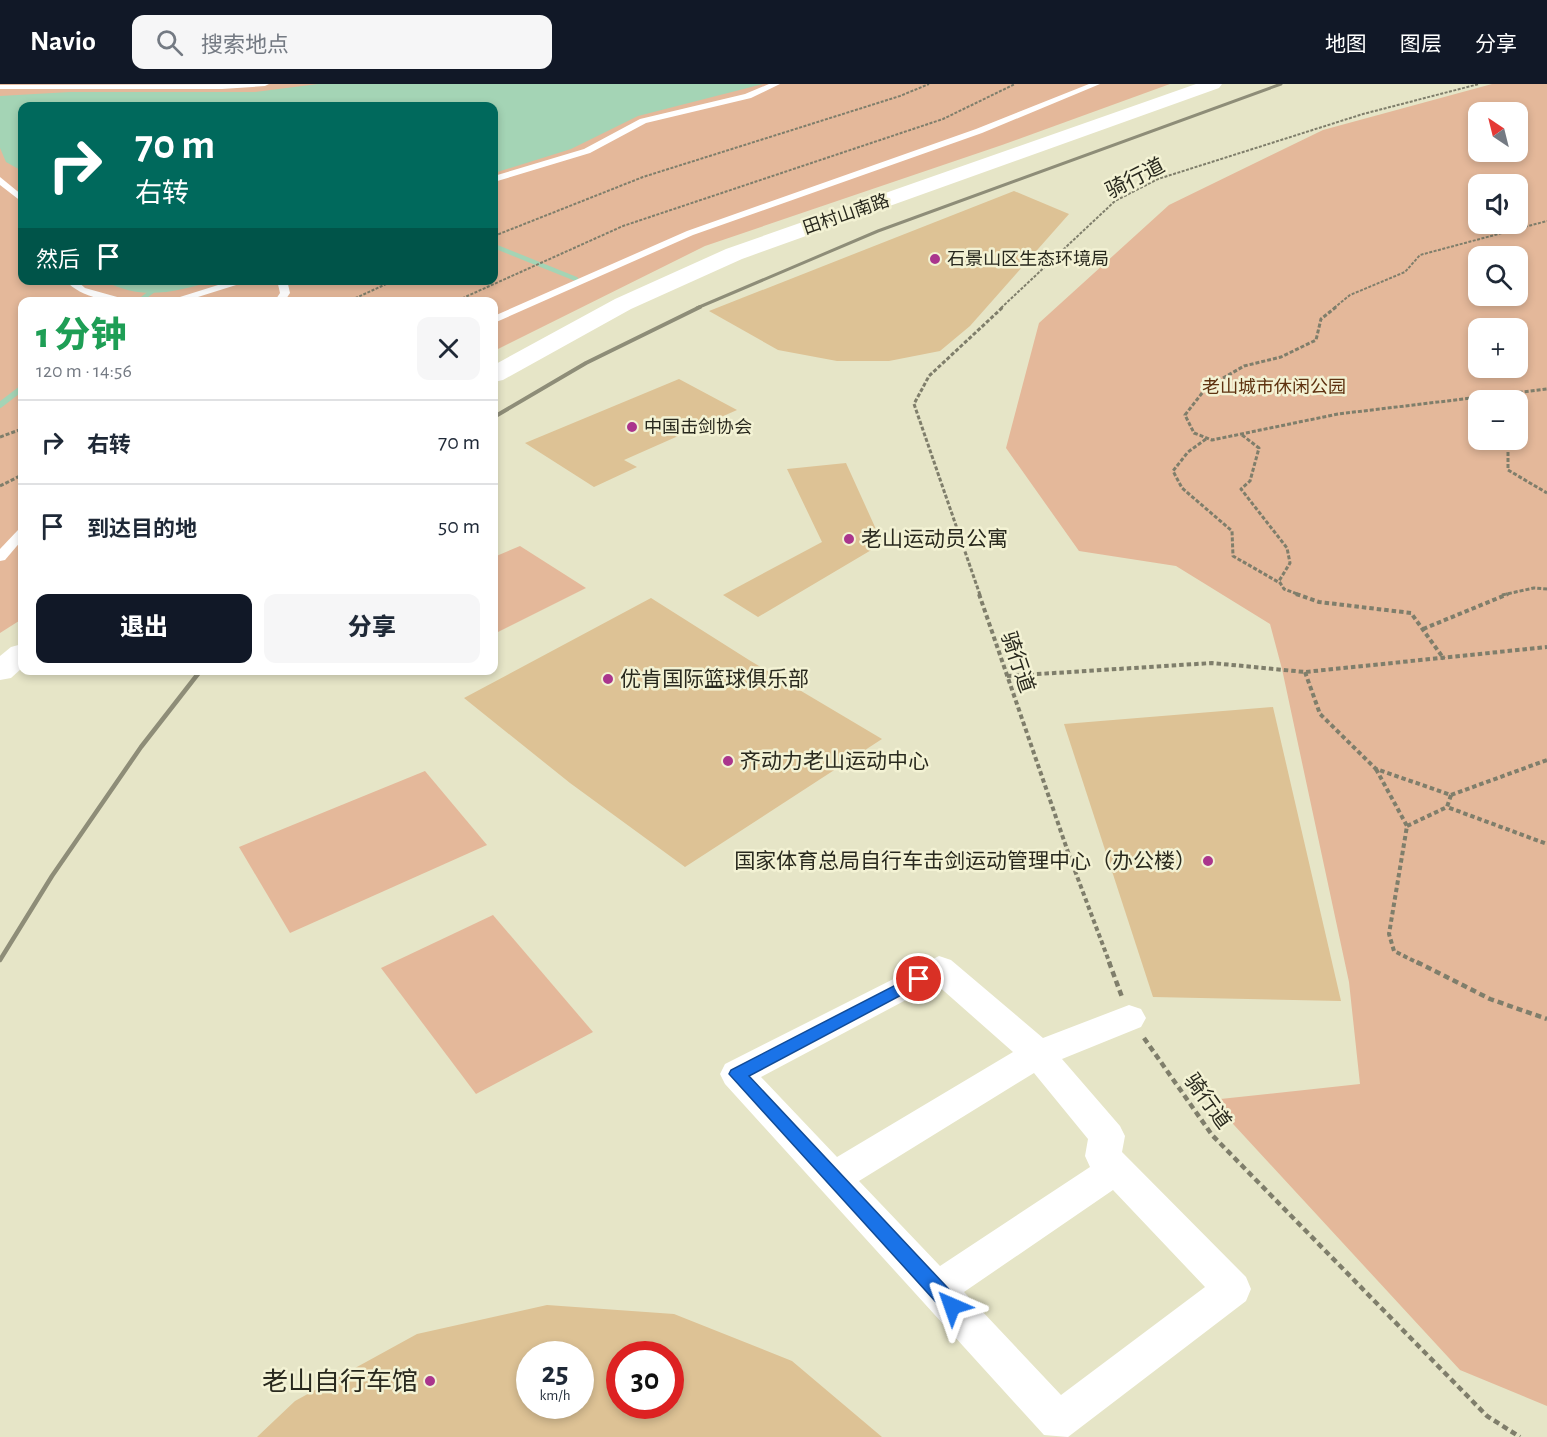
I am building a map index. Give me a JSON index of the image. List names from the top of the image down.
{
  "streets": {
    "main road": ["田村山南路"],
    "path": ["骑行道"]
  },
  "parks": ["老山城市休闲公园"],
  "places": [
    "石景山区生态环境局",
    "中国击剑协会",
    "老山运动员公寓",
    "优肯国际篮球俱乐部",
    "齐动力老山运动中心",
    "国家体育总局自行车击剑运动管理中心（办公楼）",
    "老山自行车馆"
  ],
  "north": "top left",
  "page": {
    "header": "Navio",
    "search": "搜索地点",
    "nav": ["地图", "图层", "分享"],
    "map_buttons": ["+", "−"],
    "turn": ["70 m", "右转"],
    "then": "然后",
    "heading": ["1 分钟", "120 m · 14:56"],
    "list": [
      {
        "name": "右转",
        "value": "70 m"
      },
      {
        "name": "到达目的地",
        "value": "50 m"
      }
    ],
    "buttons": ["退出", "分享"],
    "speed": "25 km/h",
    "limit": "30"
  }
}
